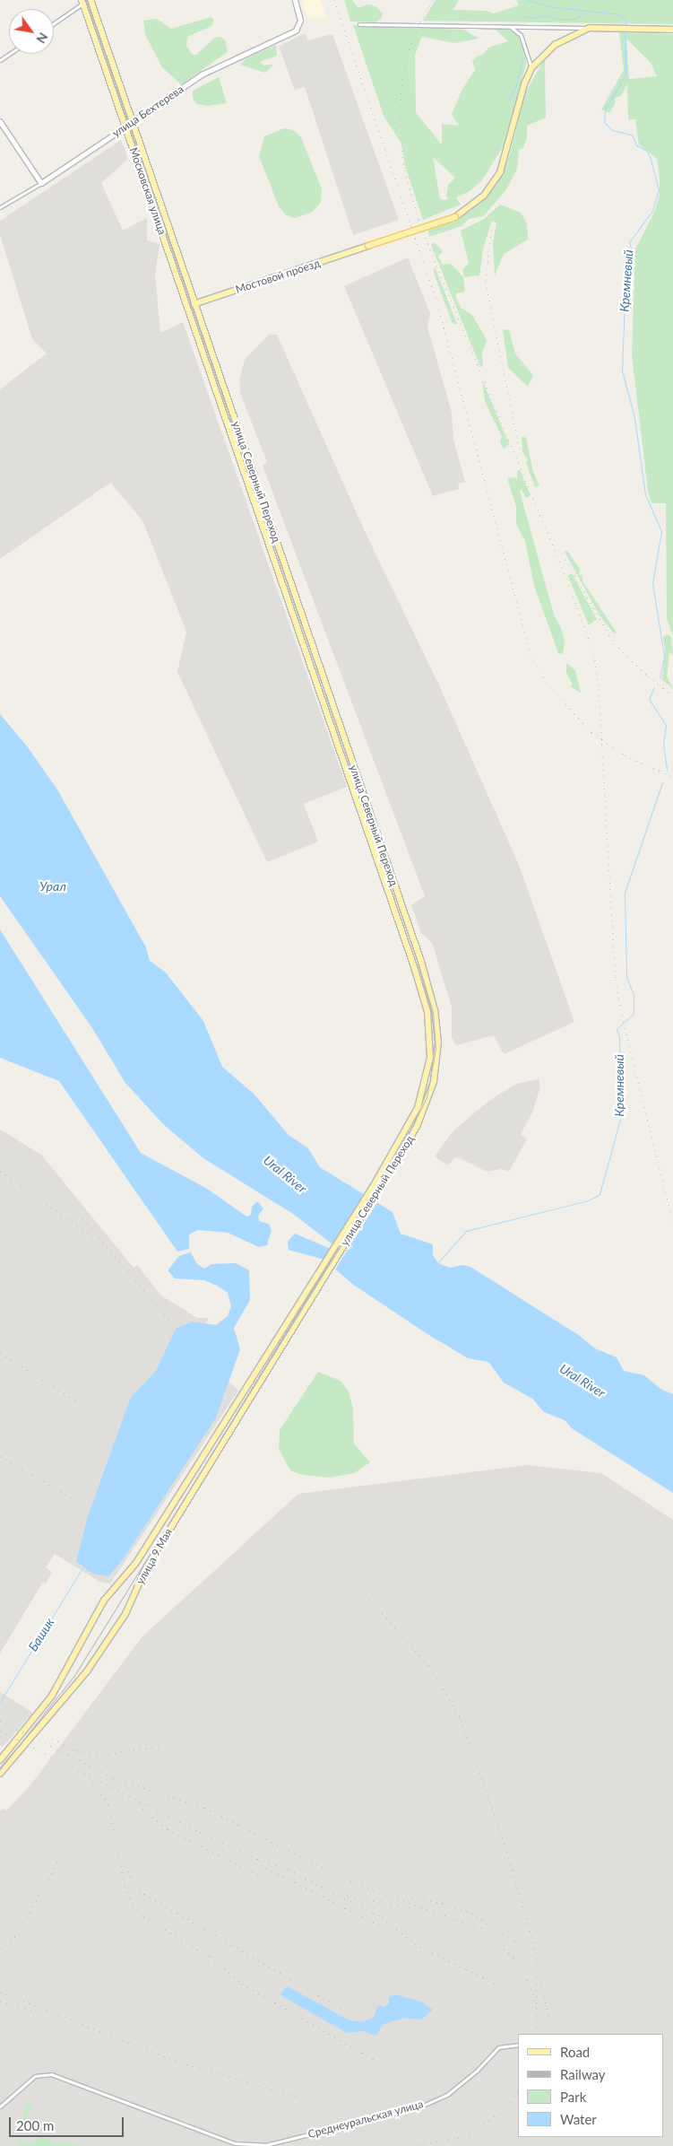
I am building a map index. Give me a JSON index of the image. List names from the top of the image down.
{
  "streets": {
    "main road": [
      "улица Бехтерева",
      "Московская улица",
      "Мостовой проезд",
      "улица Северный Переход",
      "улица 9 Мая"
    ],
    "street": ["Среднеуральская улица"]
  },
  "crossings": [
    ["улица Бехтерева", "Московская улица"],
    ["Московская улица", "Мостовой проезд"],
    ["Московская улица", "улица Северный Переход"],
    ["Мостовой проезд", "улица Северный Переход"],
    ["улица Северный Переход", "улица 9 Мая"]
  ],
  "water": [
    "Кремневый",
    "Урал",
    "Ural River",
    "Башик"
  ],
  "legend": [
    "Road",
    "Railway",
    "Park",
    "Water"
  ],
  "scale_bar": "200 m",
  "north": "bottom right"
}
